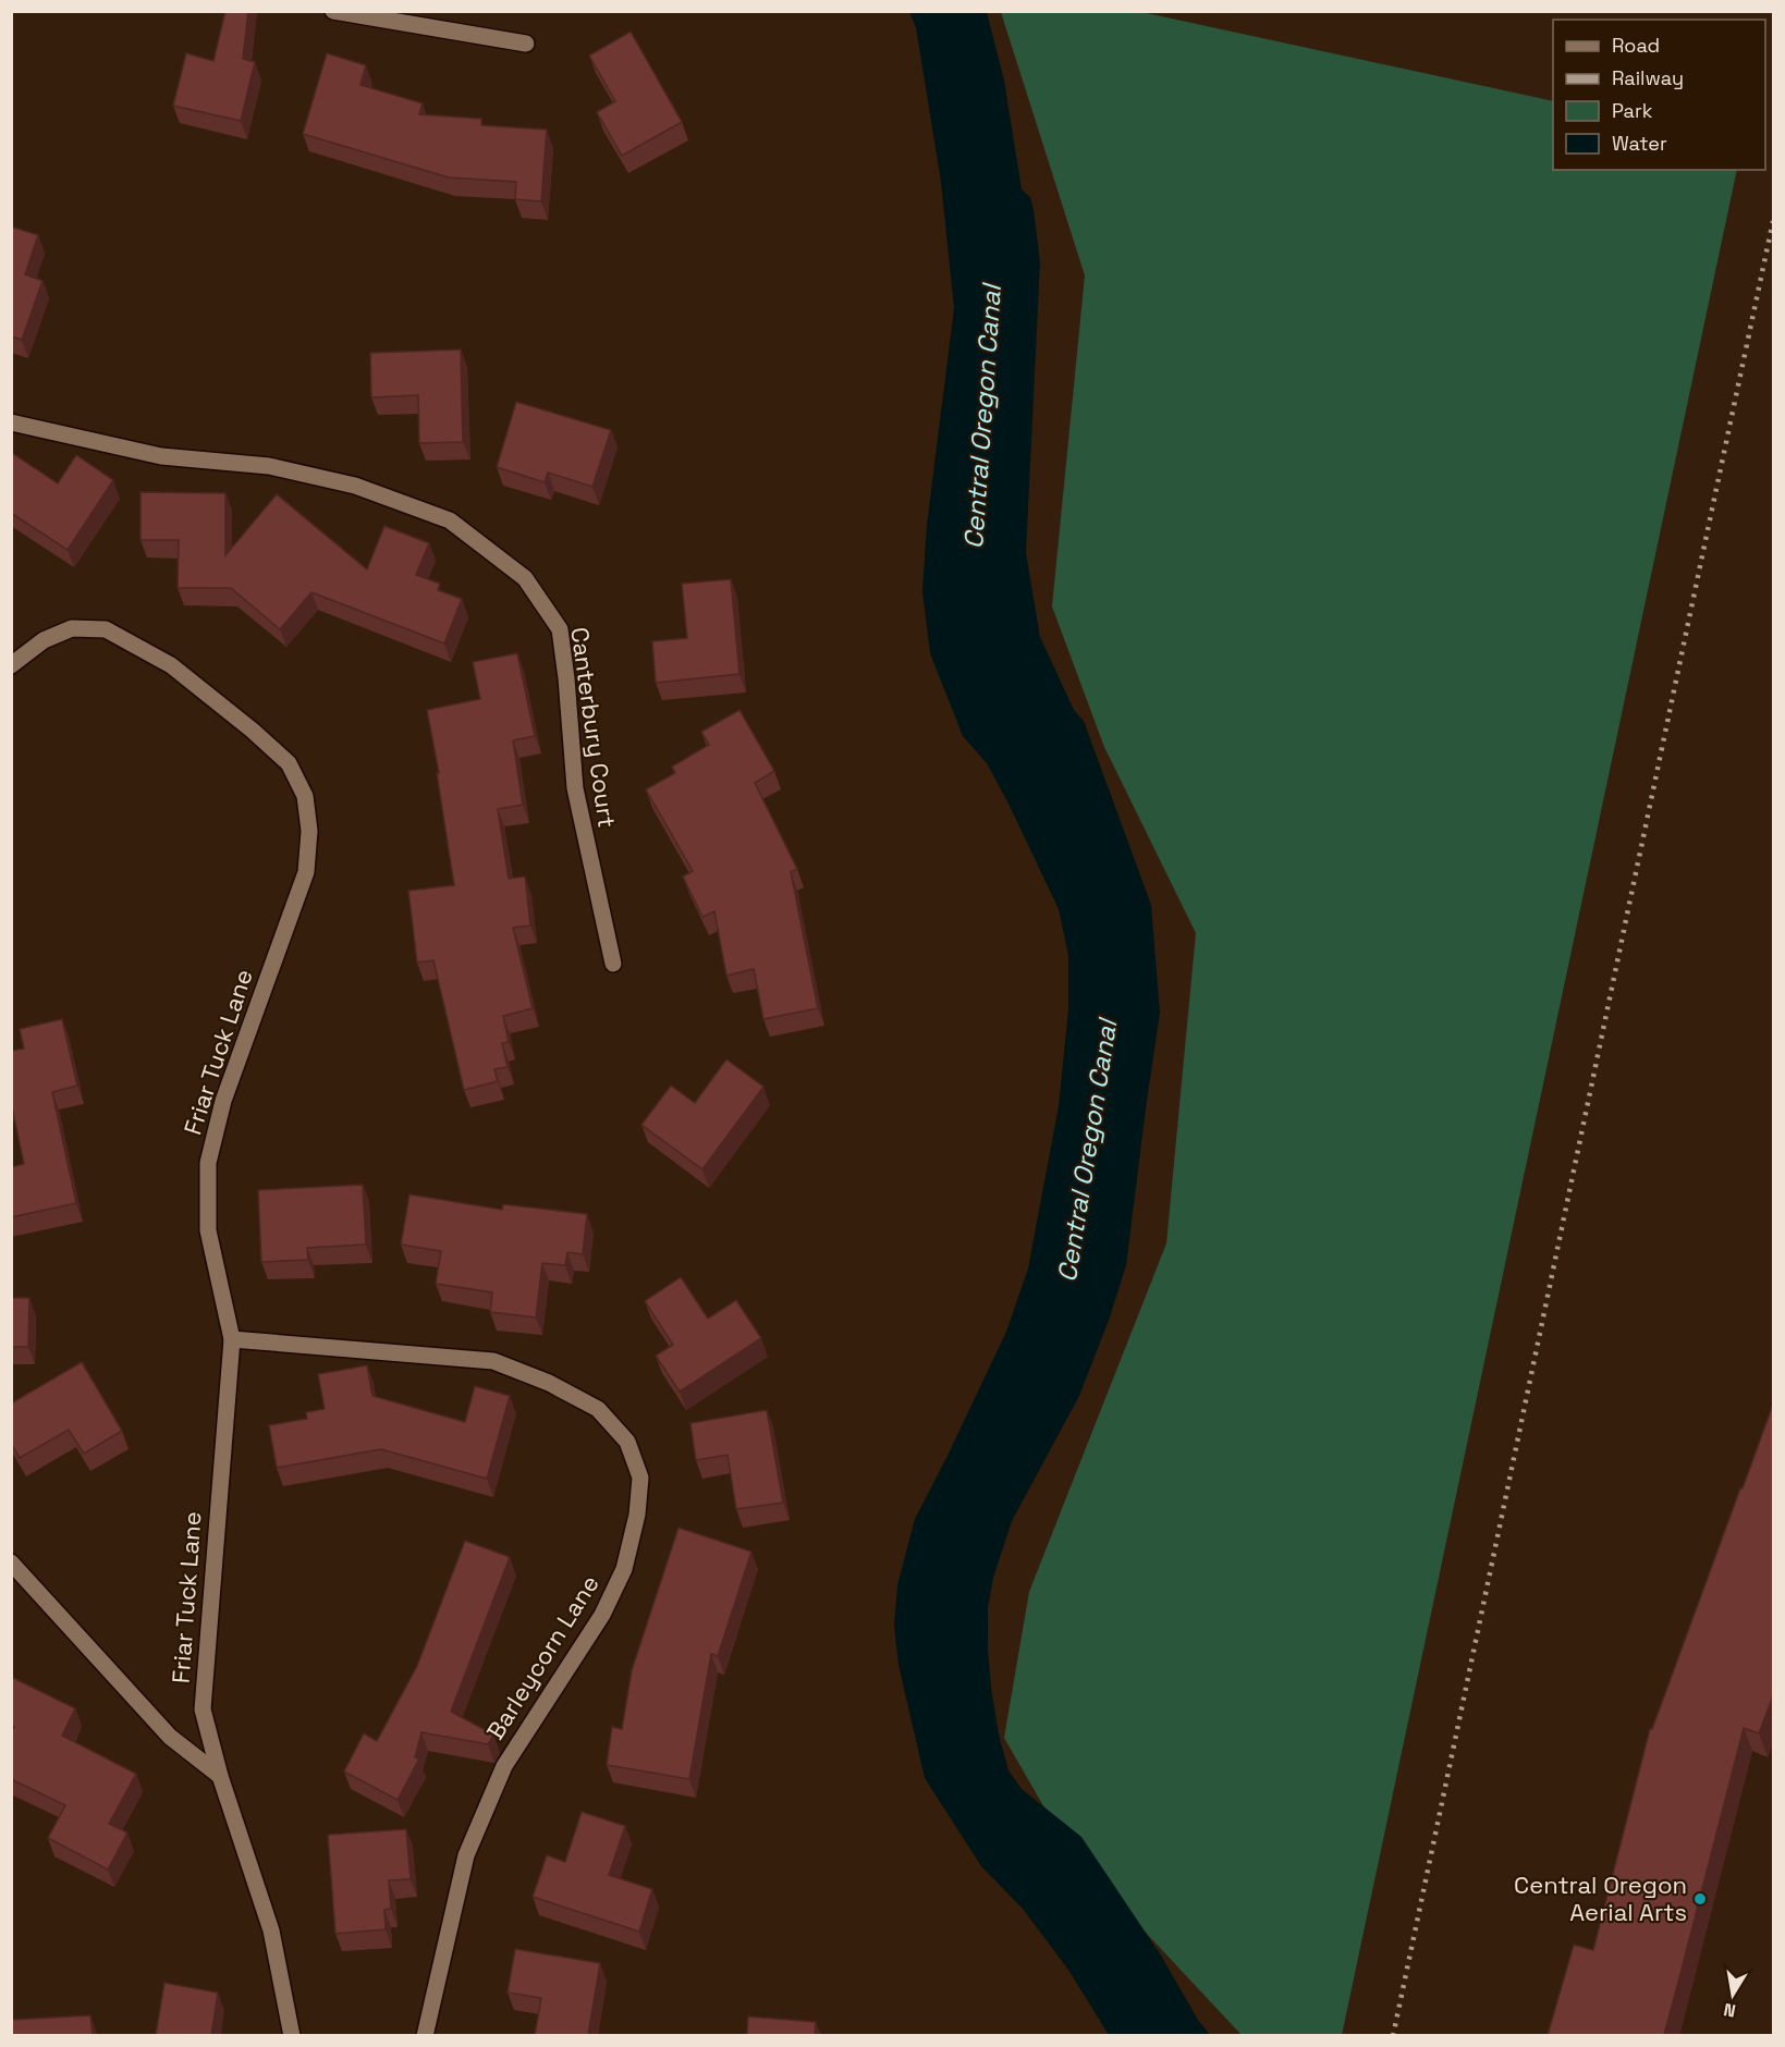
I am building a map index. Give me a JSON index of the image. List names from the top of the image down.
{
  "streets": {
    "street": ["Canterbury Court", "Friar Tuck Lane", "Barleycorn Lane"]
  },
  "crossings": [
    ["Friar Tuck Lane", "Barleycorn Lane"]
  ],
  "water": ["Central Oregon Canal"],
  "places": ["Central Oregon Aerial Arts"],
  "legend": [
    "Road",
    "Railway",
    "Park",
    "Water"
  ],
  "north": "bottom"
}
